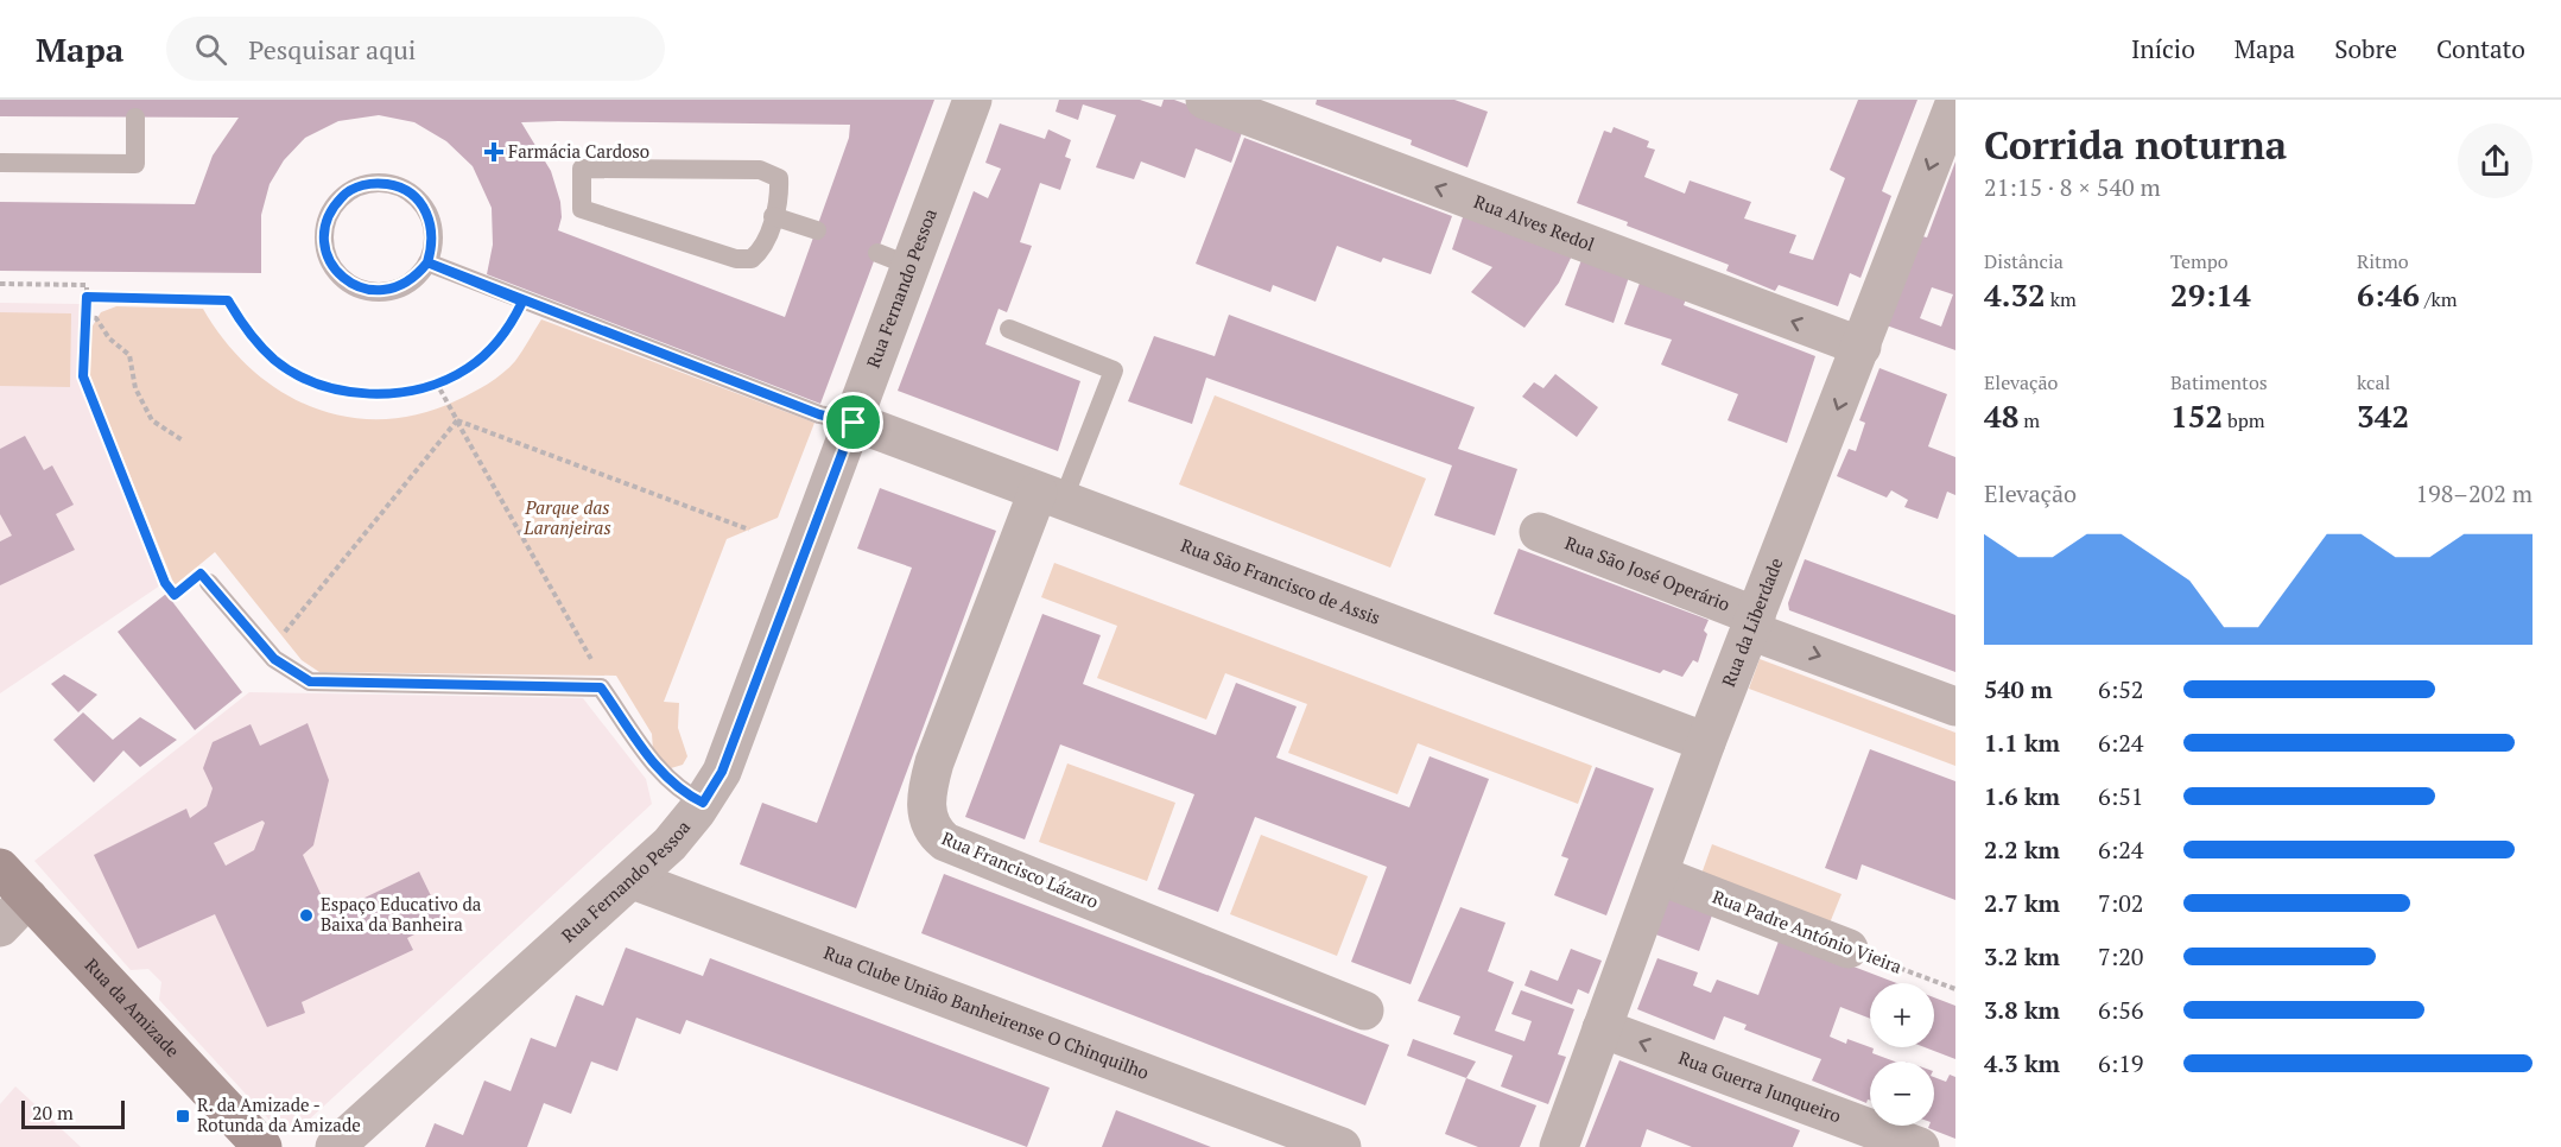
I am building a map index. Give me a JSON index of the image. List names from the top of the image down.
{
  "streets": {
    "street": [
      "Rua Alves Redol",
      "Rua Fernando Pessoa",
      "Rua São José Operário",
      "Rua São Francisco de Assis",
      "Rua da Liberdade",
      "Rua Francisco Lázaro",
      "Rua Padre António Vieira",
      "Rua da Amizade",
      "Rua Clube União Banheirense O Chinquilho",
      "Rua Guerra Junqueiro"
    ]
  },
  "crossings": [
    ["Rua Alves Redol", "Rua da Liberdade"],
    ["Rua Fernando Pessoa", "Rua São Francisco de Assis"],
    ["Rua Fernando Pessoa", "Rua Clube União Banheirense O Chinquilho"],
    ["Rua São José Operário", "Rua da Liberdade"],
    ["Rua São Francisco de Assis", "Rua da Liberdade"],
    ["Rua São Francisco de Assis", "Rua Francisco Lázaro"],
    ["Rua da Liberdade", "Rua Padre António Vieira"],
    ["Rua da Liberdade", "Rua Guerra Junqueiro"]
  ],
  "one_way": [
    "Rua Alves Redol",
    "Rua São José Operário",
    "Rua da Liberdade",
    "Rua Guerra Junqueiro"
  ],
  "parks": ["Parque das Laranjeiras"],
  "places": {
    "health": ["Farmácia Cardoso"],
    "other": ["Espaço Educativo da Baixa da Banheira"],
    "transit": ["R. da Amizade - Rotunda da Amizade"]
  },
  "scale_bar": "20 m",
  "page": {
    "header": "Mapa",
    "search": "Pesquisar aqui",
    "nav": [
      "Início",
      "Mapa",
      "Sobre",
      "Contato"
    ],
    "heading": ["Corrida noturna", "21:15 · 8 × 540 m"],
    "stats": [
      ["Distância", "4.32 km"],
      ["Tempo", "29:14"],
      ["Ritmo", "6:46 /km"],
      ["Elevação", "48 m"],
      ["Batimentos", "152 bpm"],
      ["kcal", "342"]
    ],
    "chart": ["Elevação", "198–202 m"],
    "list": [
      {
        "name": "540 m",
        "note": "6:52"
      },
      {
        "name": "1.1 km",
        "note": "6:24"
      },
      {
        "name": "1.6 km",
        "note": "6:51"
      },
      {
        "name": "2.2 km",
        "note": "6:24"
      },
      {
        "name": "2.7 km",
        "note": "7:02"
      },
      {
        "name": "3.2 km",
        "note": "7:20"
      },
      {
        "name": "3.8 km",
        "note": "6:56"
      },
      {
        "name": "4.3 km",
        "note": "6:19"
      }
    ],
    "map_buttons": ["+", "−"],
    "scale": "20 m"
  }
}
